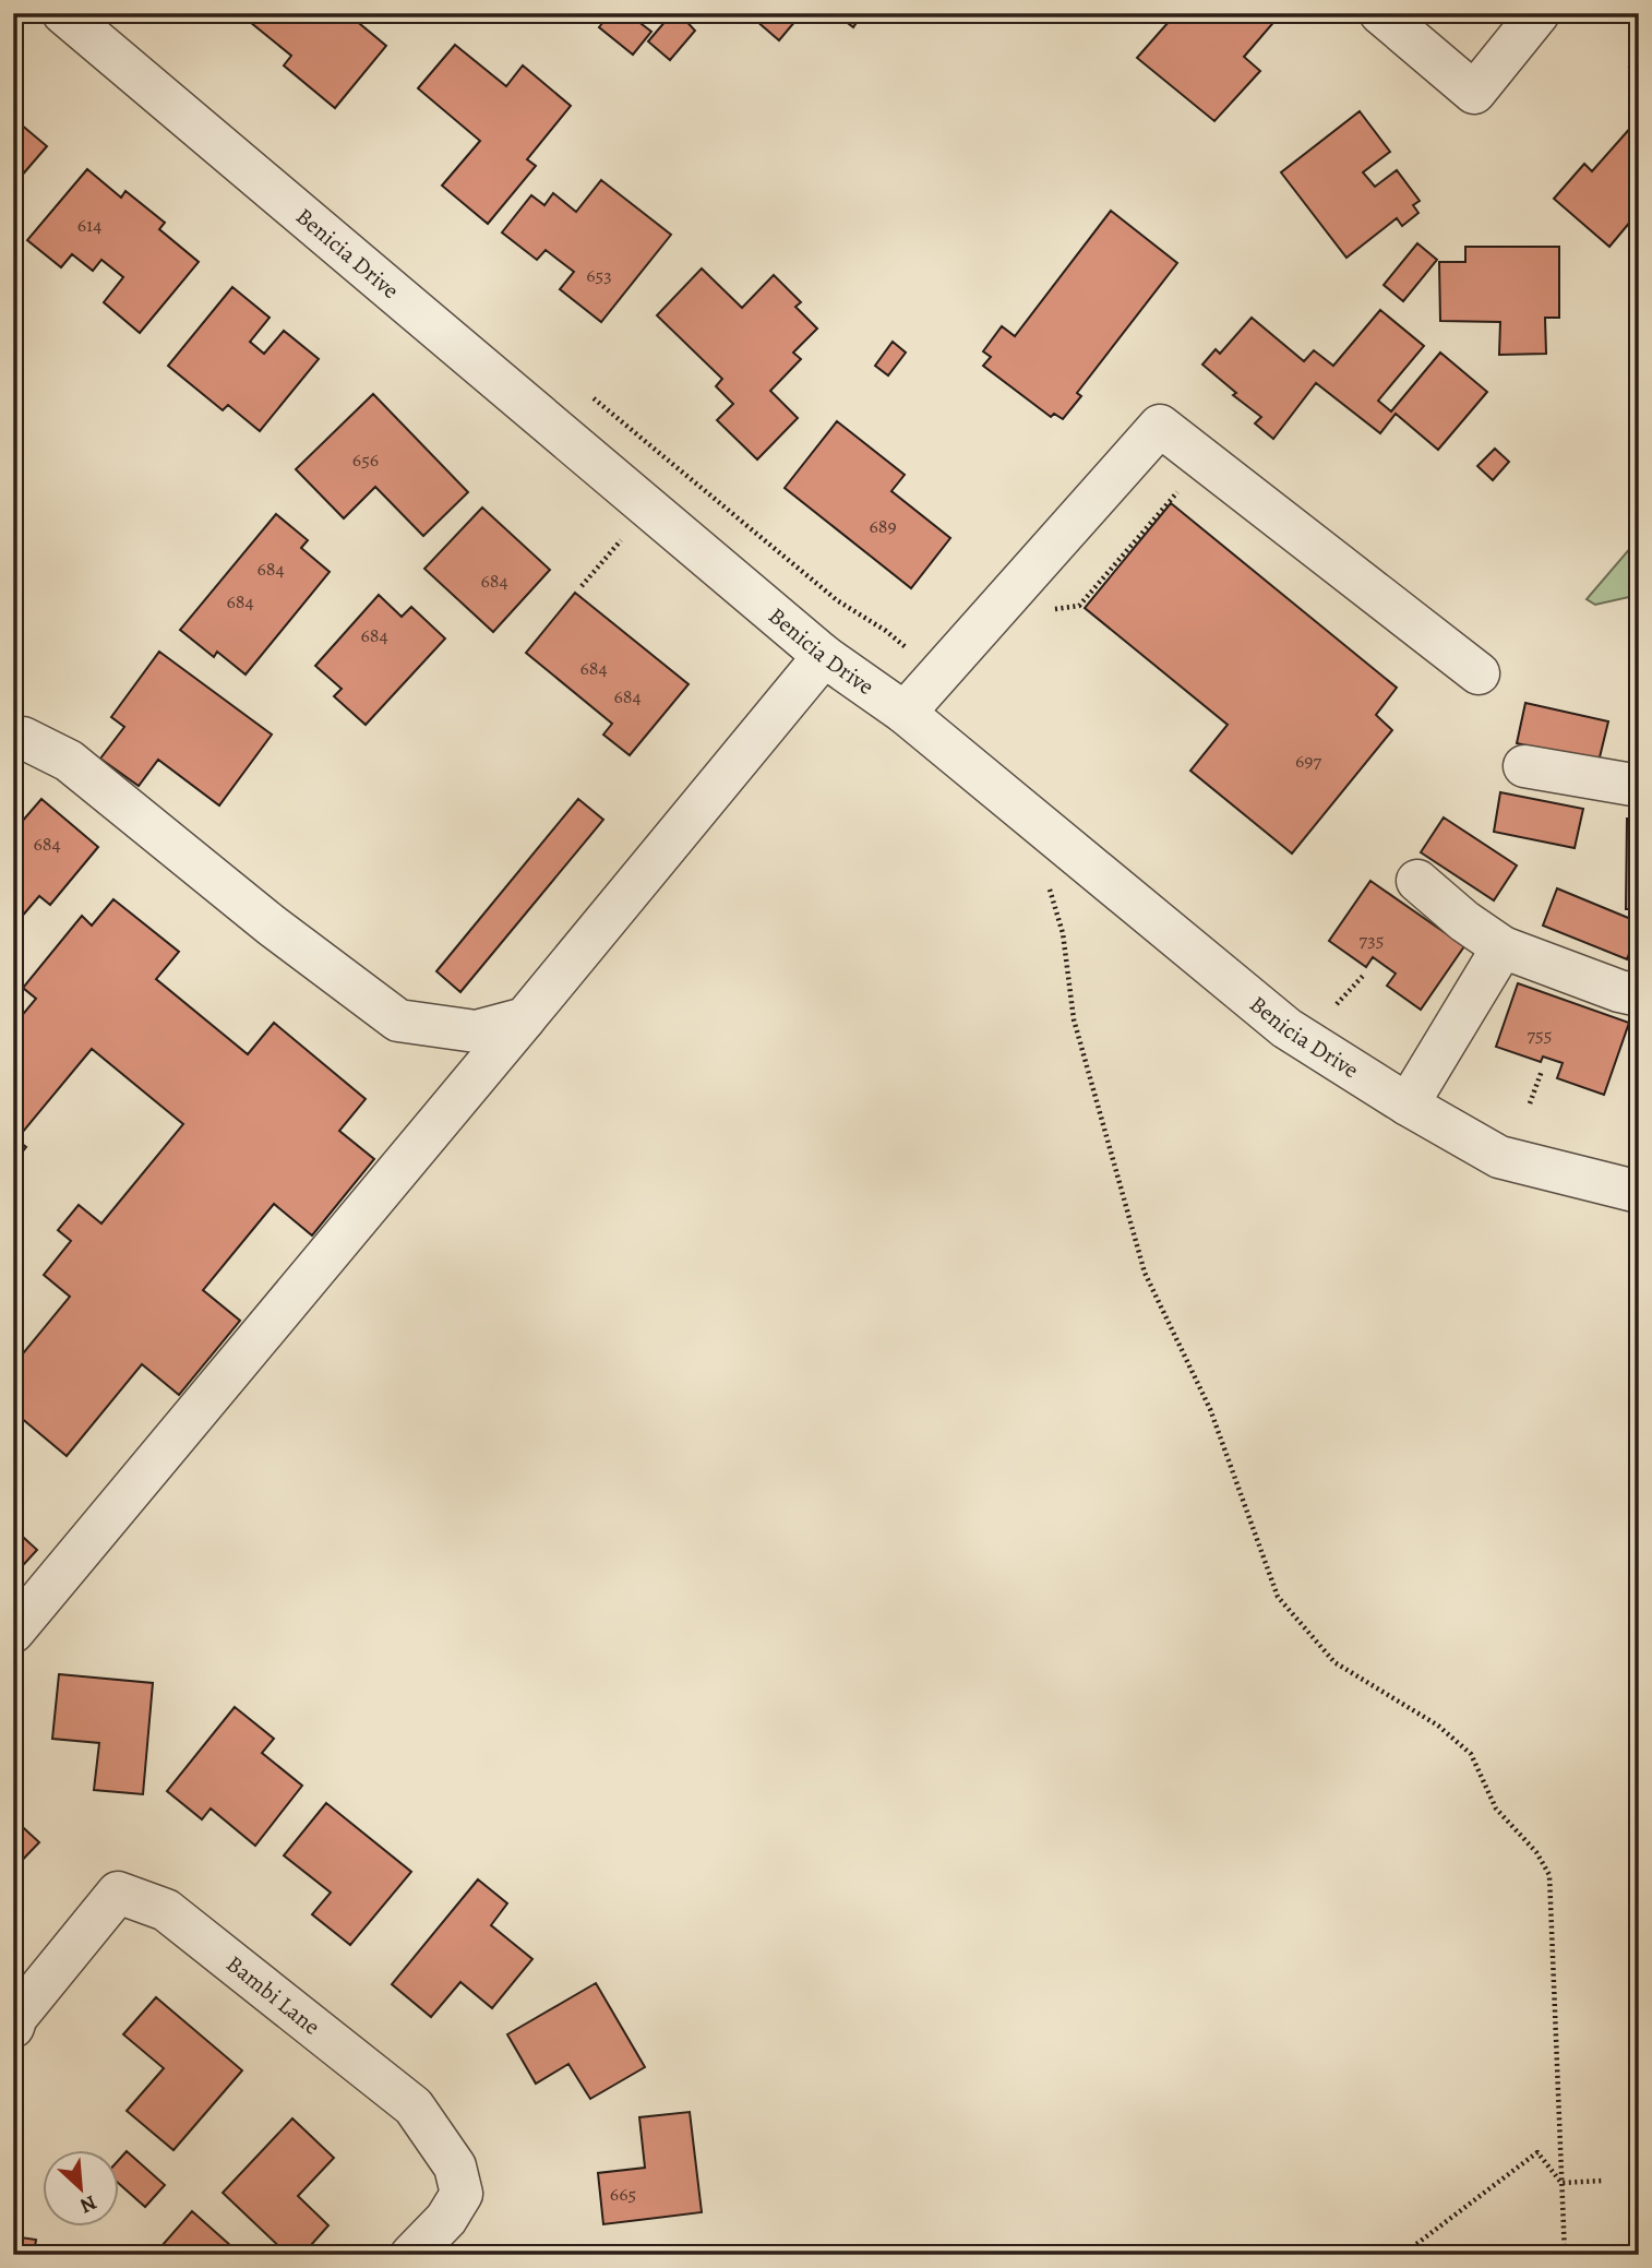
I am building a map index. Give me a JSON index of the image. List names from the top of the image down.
{
  "streets": {
    "street": ["Benicia Drive", "Bambi Lane"]
  },
  "house_numbers": [
    "614",
    "653",
    "656",
    "689",
    "684",
    "684",
    "684",
    "684",
    "684",
    "684",
    "697",
    "684",
    "735",
    "755",
    "665"
  ],
  "north": "bottom right"
}
